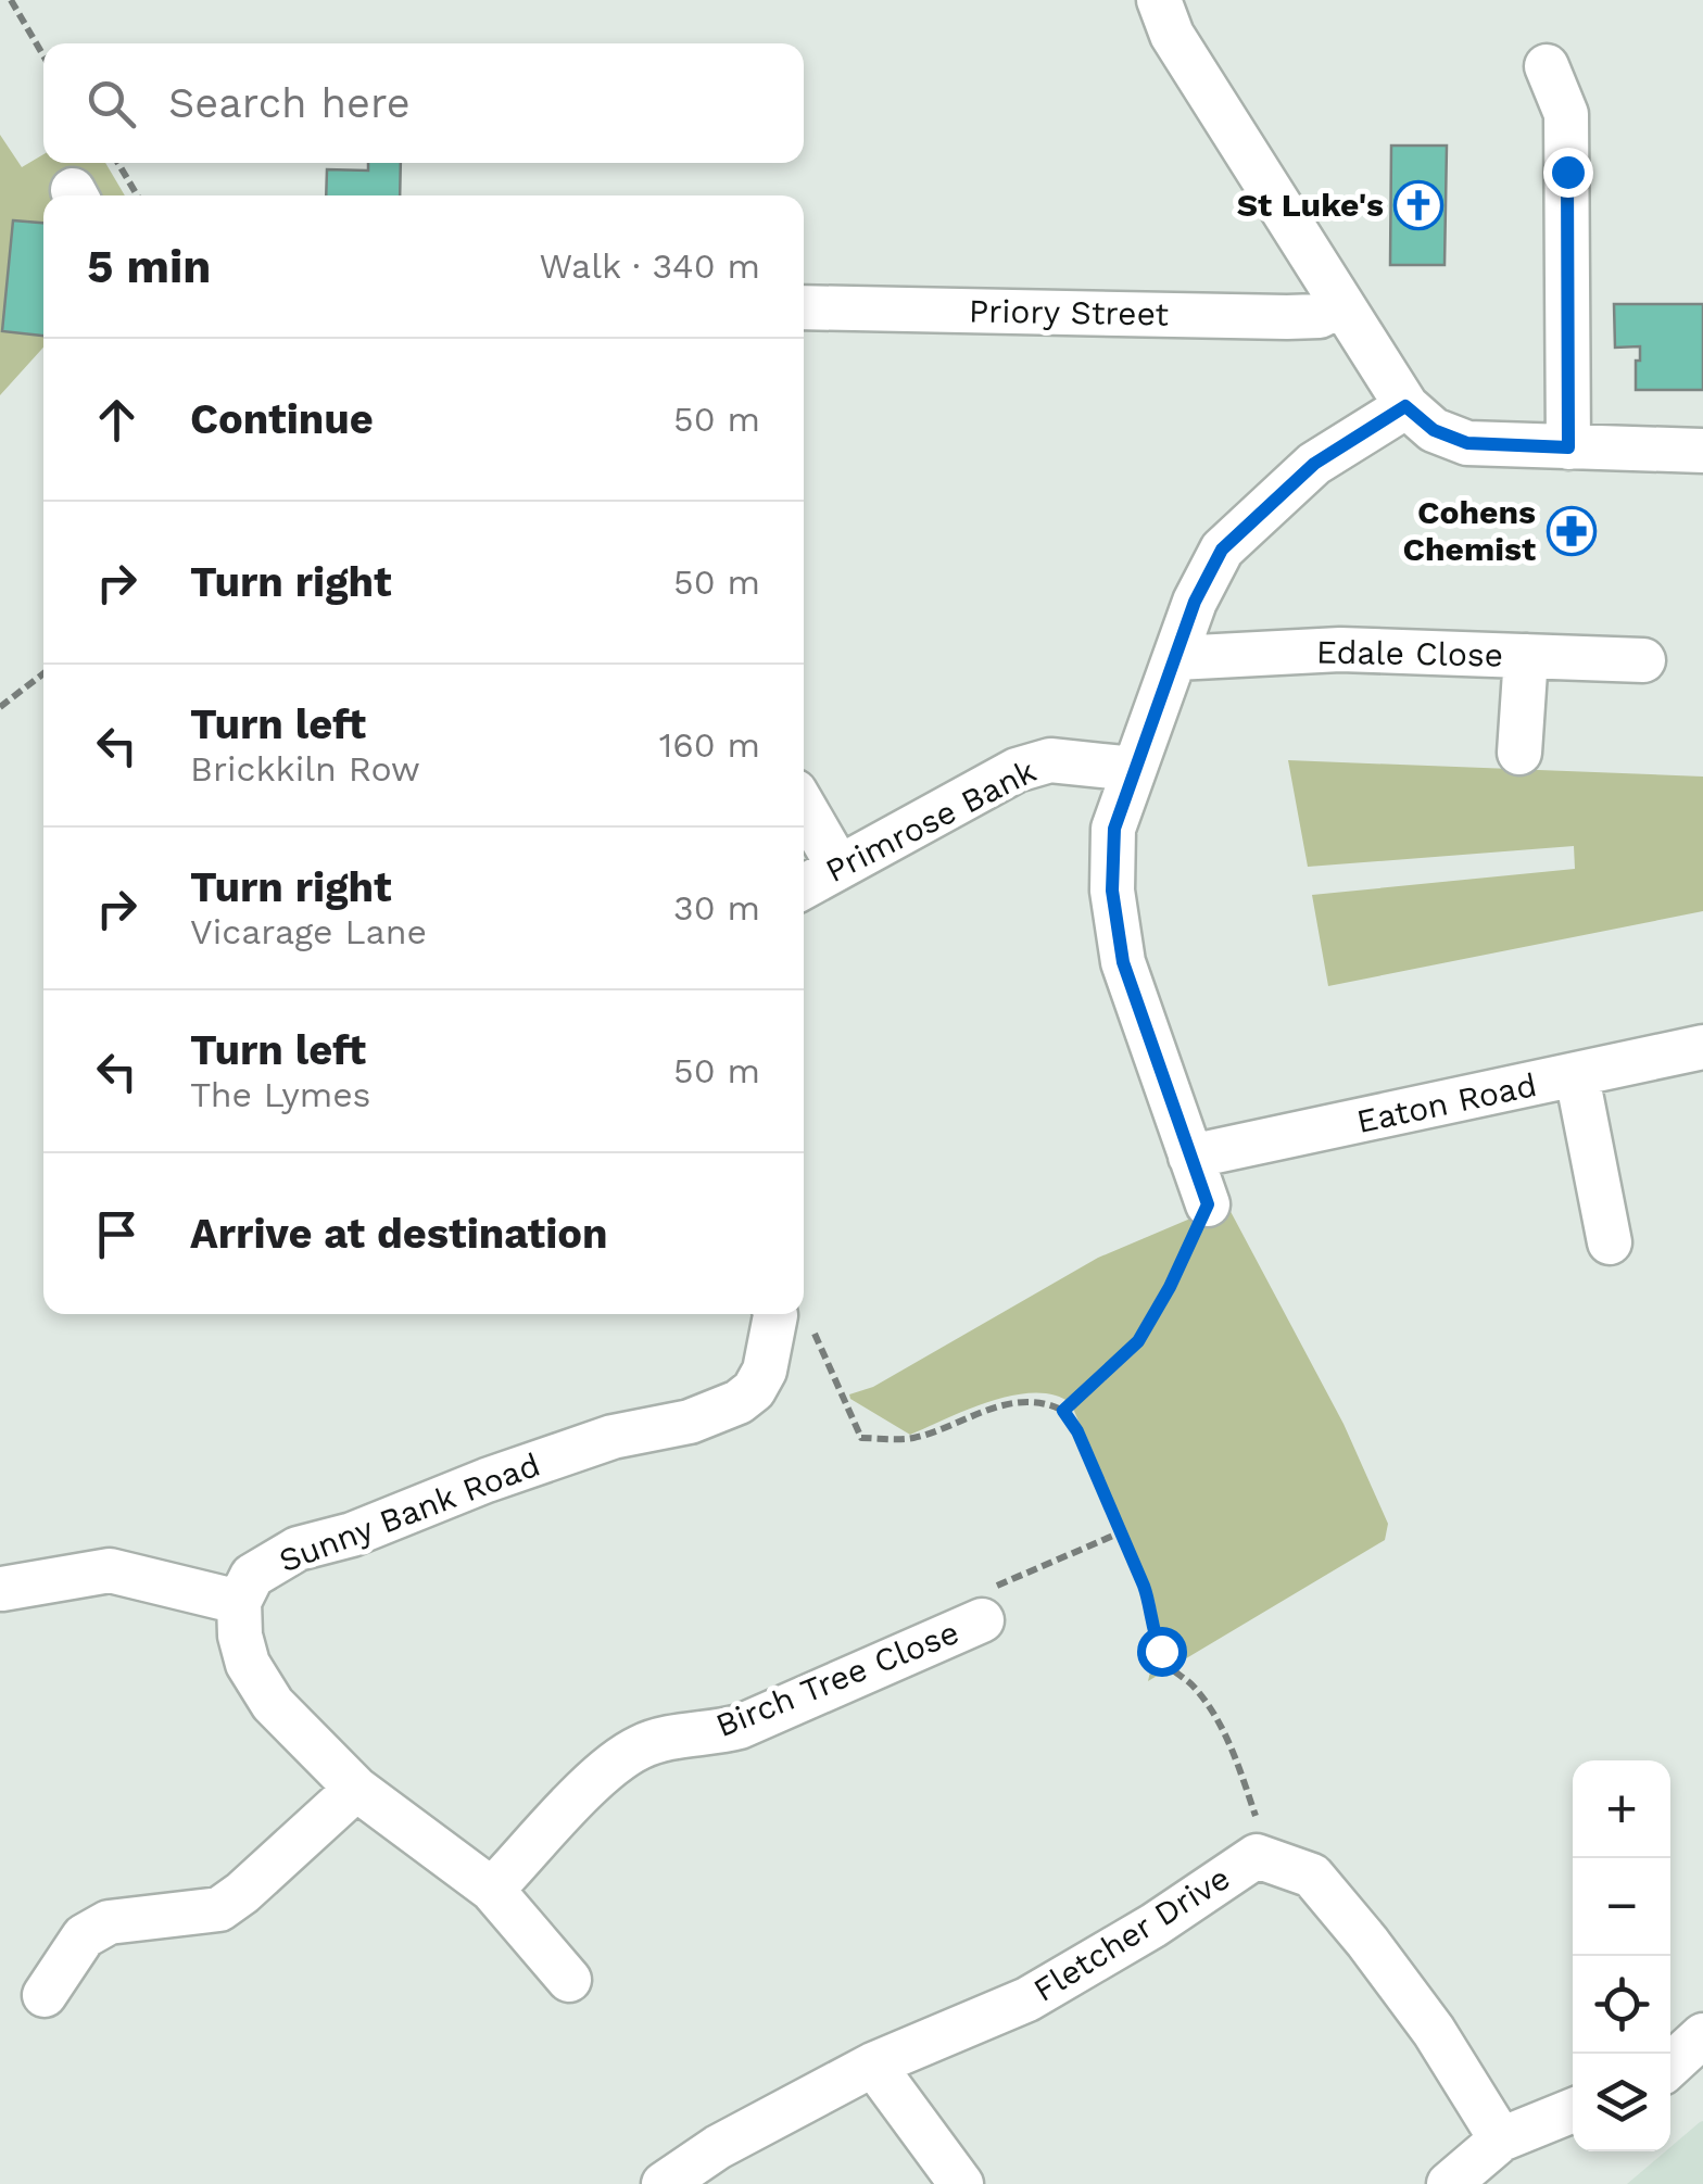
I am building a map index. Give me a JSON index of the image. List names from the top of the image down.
{
  "streets": {
    "street": [
      "Priory Street",
      "Edale Close",
      "Primrose Bank",
      "Eaton Road",
      "Sunny Bank Road",
      "Birch Tree Close",
      "Fletcher Drive"
    ]
  },
  "places": {
    "church": ["St Luke's"],
    "pharmacy": ["Cohens Chemist"]
  },
  "page": {
    "search": "Search here",
    "heading": ["5 min", "Walk · 340 m"],
    "list": [
      ["Continue", "50 m"],
      ["Turn right", "50 m"],
      ["Turn left", "Brickkiln Row", "160 m"],
      ["Turn right", "Vicarage Lane", "30 m"],
      ["Turn left", "The Lymes", "50 m"],
      "Arrive at destination"
    ],
    "map_buttons": ["+", "−"]
  }
}
